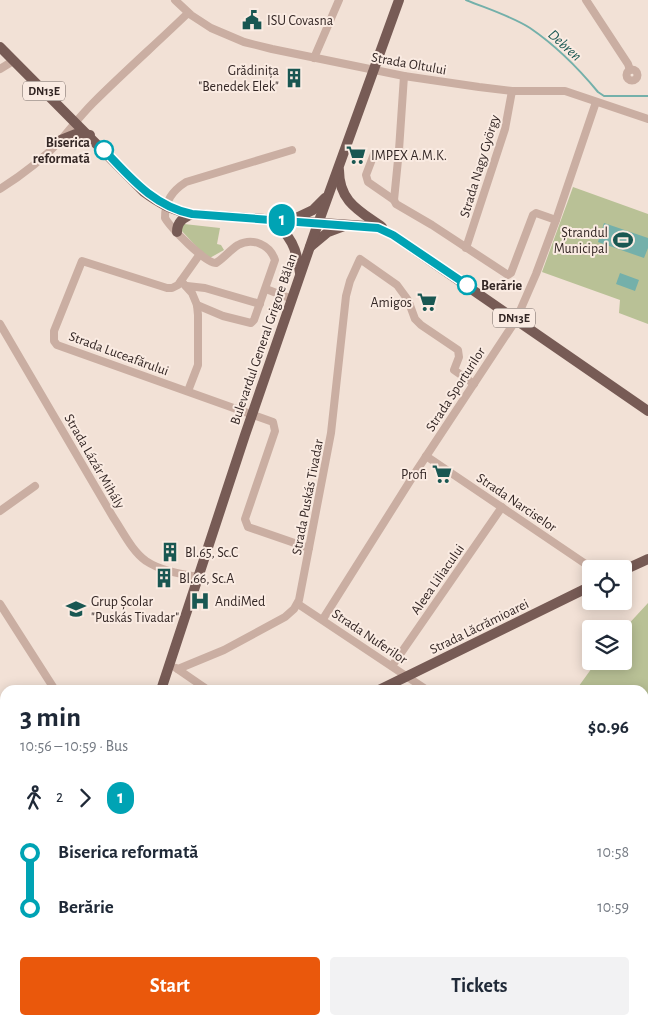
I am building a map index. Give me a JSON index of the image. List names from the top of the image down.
{
  "streets": {
    "main road": ["DN13E", "Bulevardul General Grigore Bălan", "Strada Lăcrămioarei"],
    "street": [
      "Strada Oltului",
      "Strada Nagy György",
      "Strada Luceafărului",
      "Strada Sporturilor",
      "Strada Lázár Mihály",
      "Strada Puskás Tivadar",
      "Strada Narciselor",
      "Aleea Liliacului",
      "Strada Nuferilor"
    ]
  },
  "crossings": [
    ["Strada Oltului", "Strada Nagy György"],
    ["Strada Oltului", "Bulevardul General Grigore Bălan"],
    ["Strada Oltului", "Strada Sporturilor"],
    ["DN13E", "Bulevardul General Grigore Bălan"],
    ["DN13E", "Strada Sporturilor"],
    ["Bulevardul General Grigore Bălan", "Strada Luceafărului"],
    ["Bulevardul General Grigore Bălan", "Strada Lázár Mihály"],
    ["Strada Luceafărului", "Strada Puskás Tivadar"],
    ["Strada Sporturilor", "Strada Puskás Tivadar"],
    ["Strada Sporturilor", "Strada Narciselor"],
    ["Strada Sporturilor", "Strada Nuferilor"],
    ["Strada Puskás Tivadar", "Strada Nuferilor"],
    ["Strada Narciselor", "Aleea Liliacului"],
    ["Aleea Liliacului", "Strada Nuferilor"],
    ["Strada Lăcrămioarei", "Strada Nuferilor"]
  ],
  "water": ["Debren"],
  "places": {
    "public building": ["ISU Covasna"],
    "building": ["Grădinița \"Benedek Elek\"", "Bl.65, Sc.C", "Bl.66, Sc.A"],
    "other": ["Biserica reformată", "Berărie"],
    "supermarket": ["IMPEX A.M.K.", "Amigos", "Profi"],
    "sports": ["Ștrandul Municipal"],
    "hospital": ["AndiMed"],
    "school or university": ["Grup Școlar \"Puskás Tivadar\""]
  },
  "lines": ["bus line 1"],
  "page": {
    "on_map": "1",
    "heading": ["3 min", "10:56 – 10:59 · Bus", "$0.96"],
    "legs": ["2", "1"],
    "list": [
      {
        "name": "Biserica reformată",
        "value": "10:58"
      },
      {
        "name": "Berărie",
        "value": "10:59"
      }
    ],
    "buttons": ["Start", "Tickets"]
  }
}
